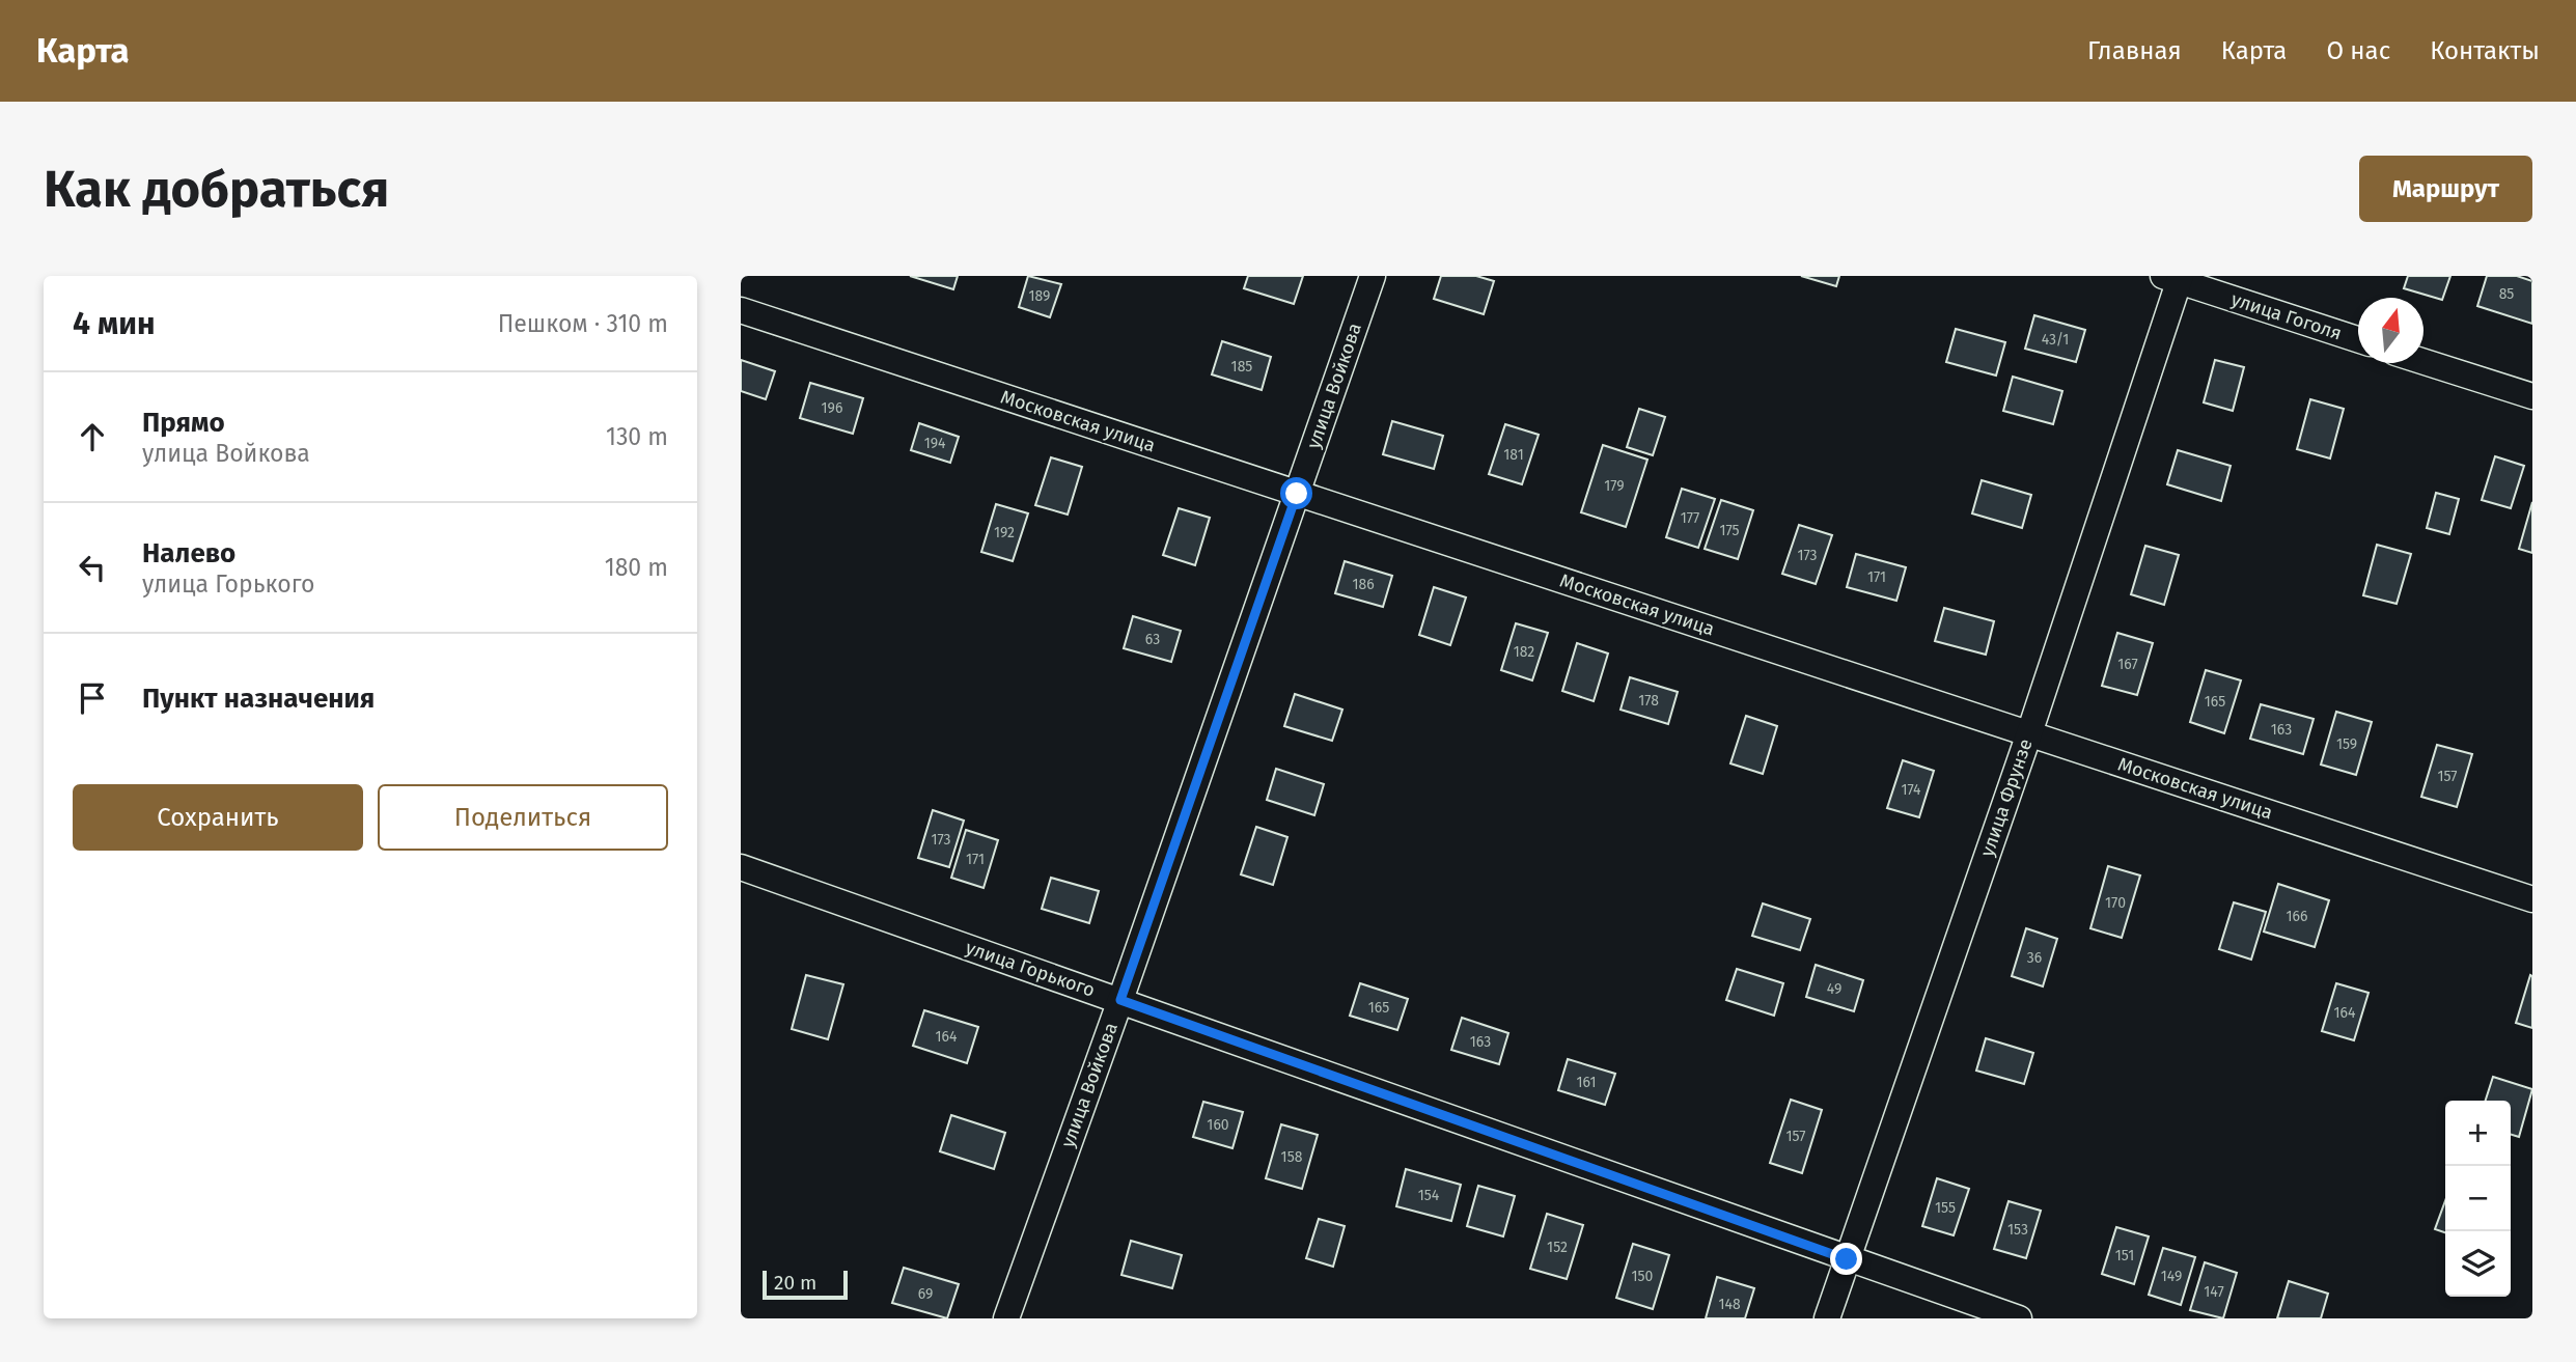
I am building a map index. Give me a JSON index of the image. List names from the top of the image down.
{
  "streets": {
    "street": [
      "улица Гоголя",
      "улица Войкова",
      "Московская улица",
      "улица Фрунзе",
      "улица Горького"
    ]
  },
  "crossings": [
    ["улица Гоголя", "улица Фрунзе"],
    ["улица Войкова", "Московская улица"],
    ["улица Войкова", "улица Горького"],
    ["Московская улица", "улица Фрунзе"],
    ["улица Фрунзе", "улица Горького"]
  ],
  "house_numbers": [
    "85",
    "189",
    "43/1",
    "185",
    "196",
    "194",
    "181",
    "179",
    "177",
    "175",
    "192",
    "173",
    "171",
    "186",
    "63",
    "182",
    "167",
    "178",
    "165",
    "163",
    "159",
    "157",
    "174",
    "173",
    "171",
    "170",
    "166",
    "36",
    "49",
    "165",
    "164",
    "164",
    "163",
    "161",
    "160",
    "157",
    "158",
    "154",
    "155",
    "153",
    "152",
    "151",
    "150",
    "149",
    "147",
    "69",
    "148"
  ],
  "scale_bar": "20 m",
  "north": "top",
  "page": {
    "header": "Карта",
    "nav": [
      "Главная",
      "Карта",
      "О нас",
      "Контакты"
    ],
    "buttons": [
      "Маршрут",
      ["Сохранить", "Поделиться"]
    ],
    "title": "Как добраться",
    "heading": ["4 мин", "Пешком · 310 m"],
    "list": [
      ["Прямо", "улица Войкова", "130 m"],
      ["Налево", "улица Горького", "180 m"],
      "Пункт назначения"
    ],
    "map_buttons": ["+", "−"],
    "scale": "20 m"
  }
}
